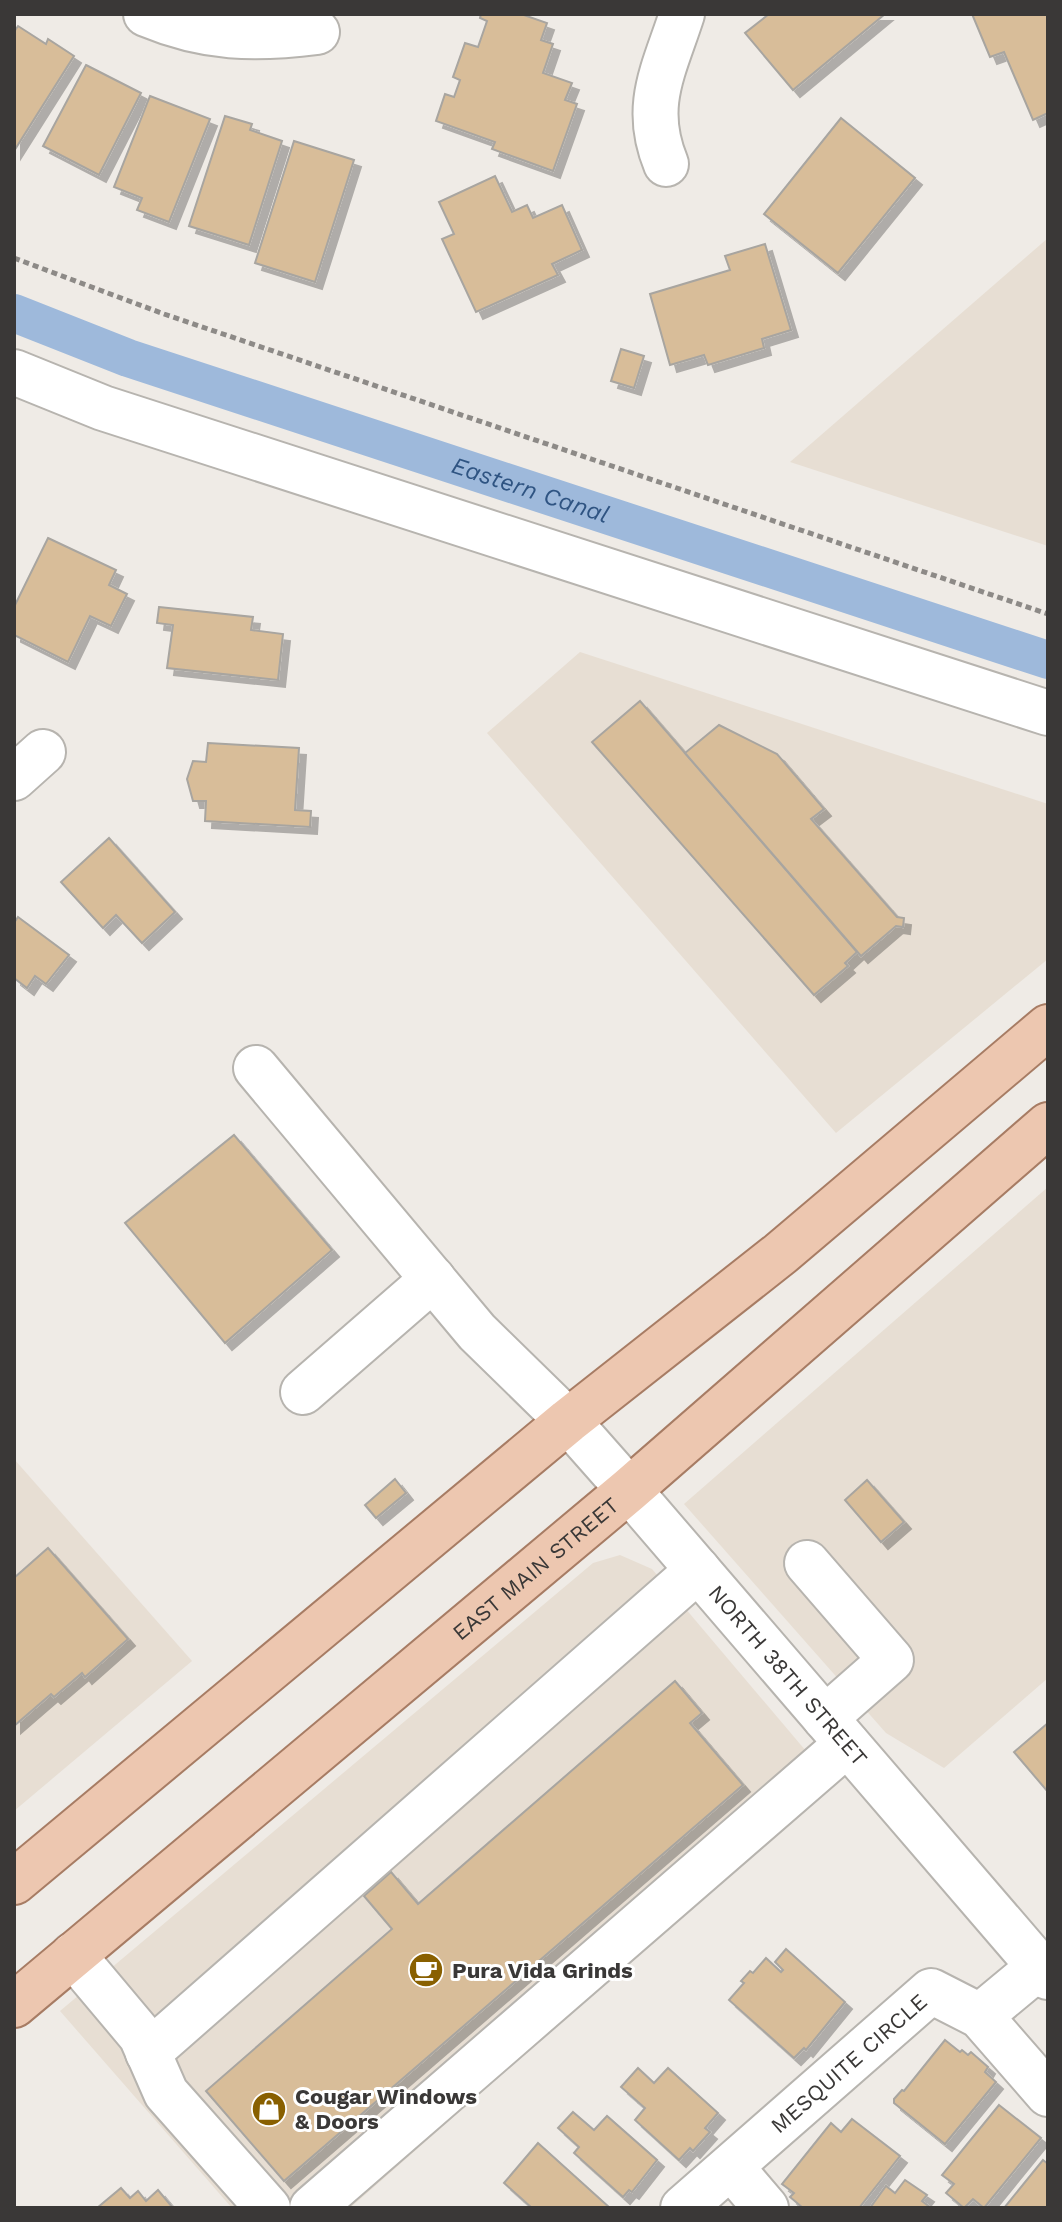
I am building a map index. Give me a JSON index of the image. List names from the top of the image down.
{
  "streets": {
    "main road": ["EAST MAIN STREET"],
    "street": ["NORTH 38TH STREET", "MESQUITE CIRCLE"]
  },
  "crossings": [
    ["EAST MAIN STREET", "NORTH 38TH STREET"]
  ],
  "water": ["Eastern Canal"],
  "places": {
    "cafe": ["Pura Vida Grinds"],
    "shop": ["Cougar Windows & Doors"]
  }
}
